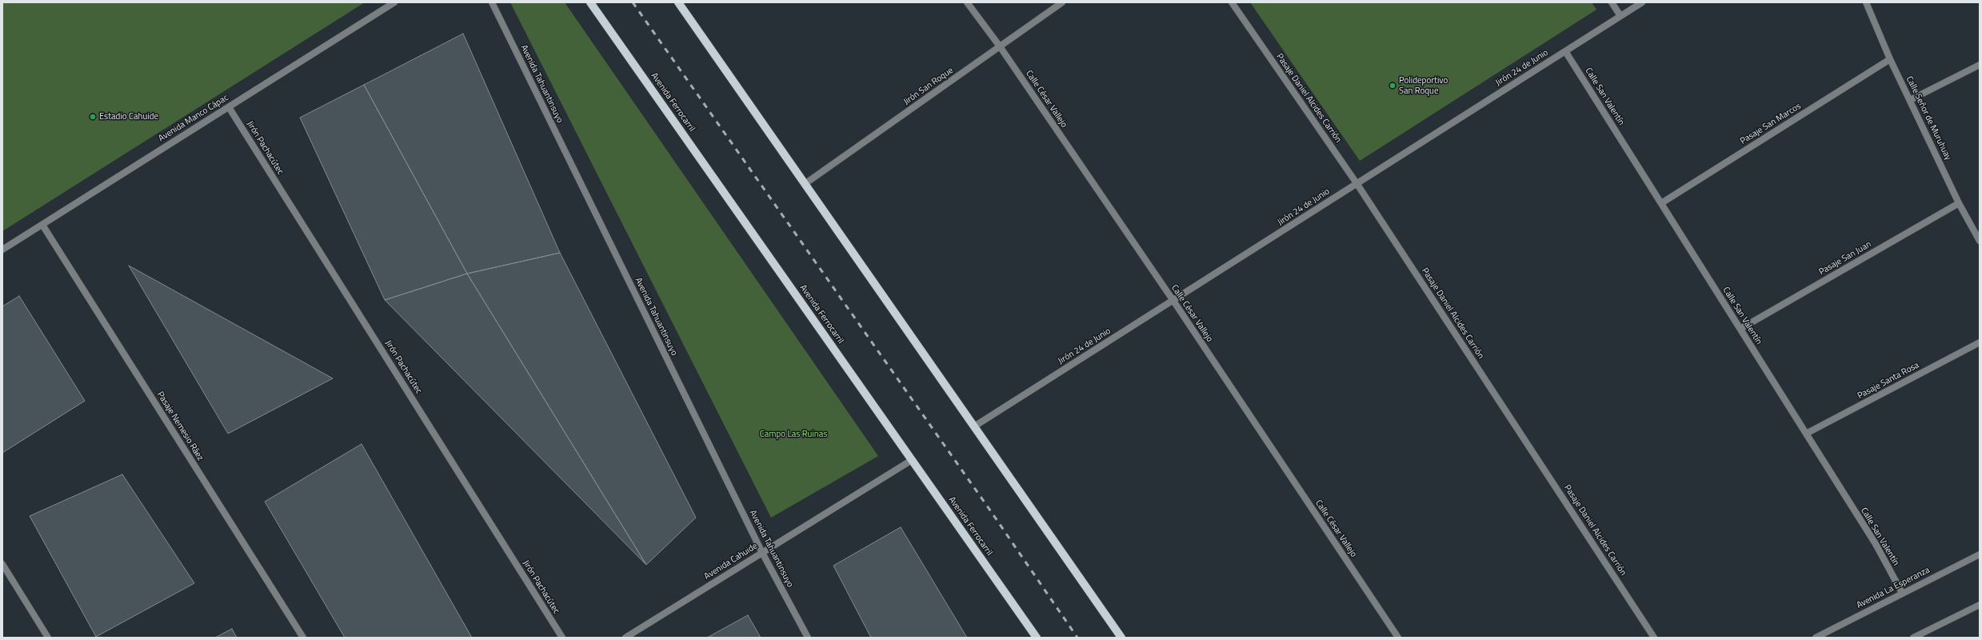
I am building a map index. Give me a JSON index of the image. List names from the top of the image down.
{
  "streets": {
    "main road": ["Avenida Ferrocarril"],
    "street": [
      "Jirón 24 de Junio",
      "Avenida Tahuantinsuyo",
      "Jirón San Roque",
      "Calle San Valentín",
      "Pasaje Daniel Alcides Carrión",
      "Calle César Vallejo",
      "Avenida Manco Cápac",
      "Calle Señor de Muruhuay",
      "Pasaje San Marcos",
      "Jirón Pachacútec",
      "Pasaje San Juan",
      "Pasaje Santa Rosa",
      "Pasaje Nemesio Ráez",
      "Avenida Cahuide",
      "Avenida La Esperanza"
    ]
  },
  "crossings": [
    ["Jirón 24 de Junio", "Calle San Valentín"],
    ["Jirón 24 de Junio", "Pasaje Daniel Alcides Carrión"],
    ["Jirón 24 de Junio", "Calle César Vallejo"],
    ["Avenida Tahuantinsuyo", "Avenida Cahuide"],
    ["Jirón San Roque", "Calle César Vallejo"],
    ["Calle San Valentín", "Pasaje San Marcos"],
    ["Calle San Valentín", "Pasaje San Juan"],
    ["Calle San Valentín", "Pasaje Santa Rosa"],
    ["Calle San Valentín", "Avenida La Esperanza"],
    ["Avenida Ferrocarril", "Avenida Cahuide"],
    ["Avenida Manco Cápac", "Jirón Pachacútec"],
    ["Avenida Manco Cápac", "Pasaje Nemesio Ráez"],
    ["Calle Señor de Muruhuay", "Pasaje San Marcos"],
    ["Calle Señor de Muruhuay", "Pasaje San Juan"]
  ],
  "parks": ["Campo Las Ruinas"],
  "places": ["Polideportivo San Roque", "Estadio Cahuide"]
}
